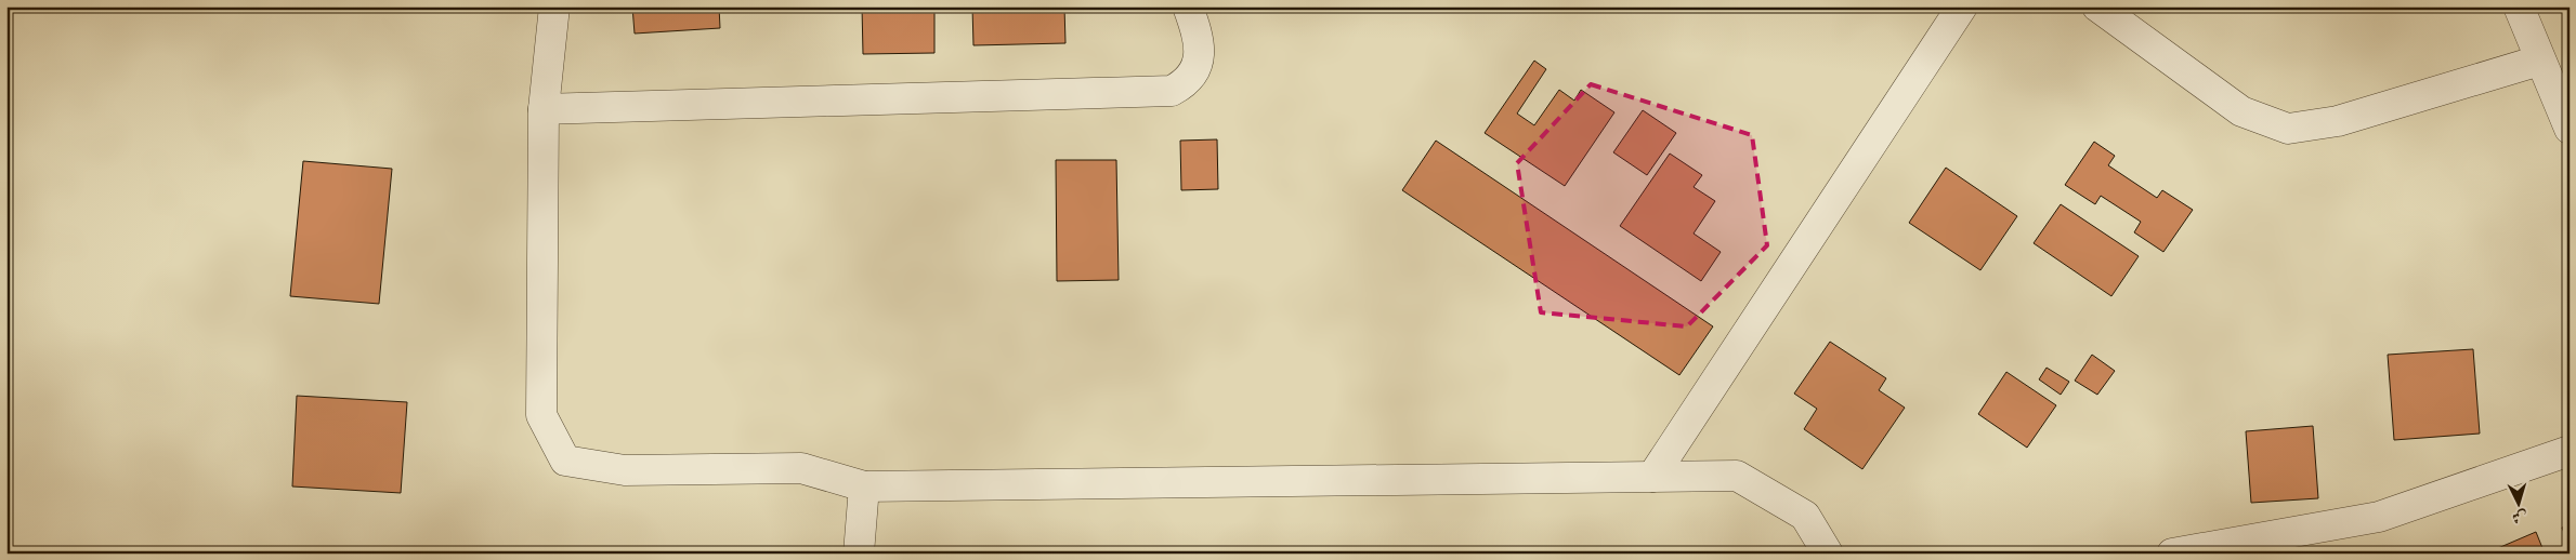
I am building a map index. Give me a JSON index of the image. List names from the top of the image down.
{
  "north": "bottom"
}
